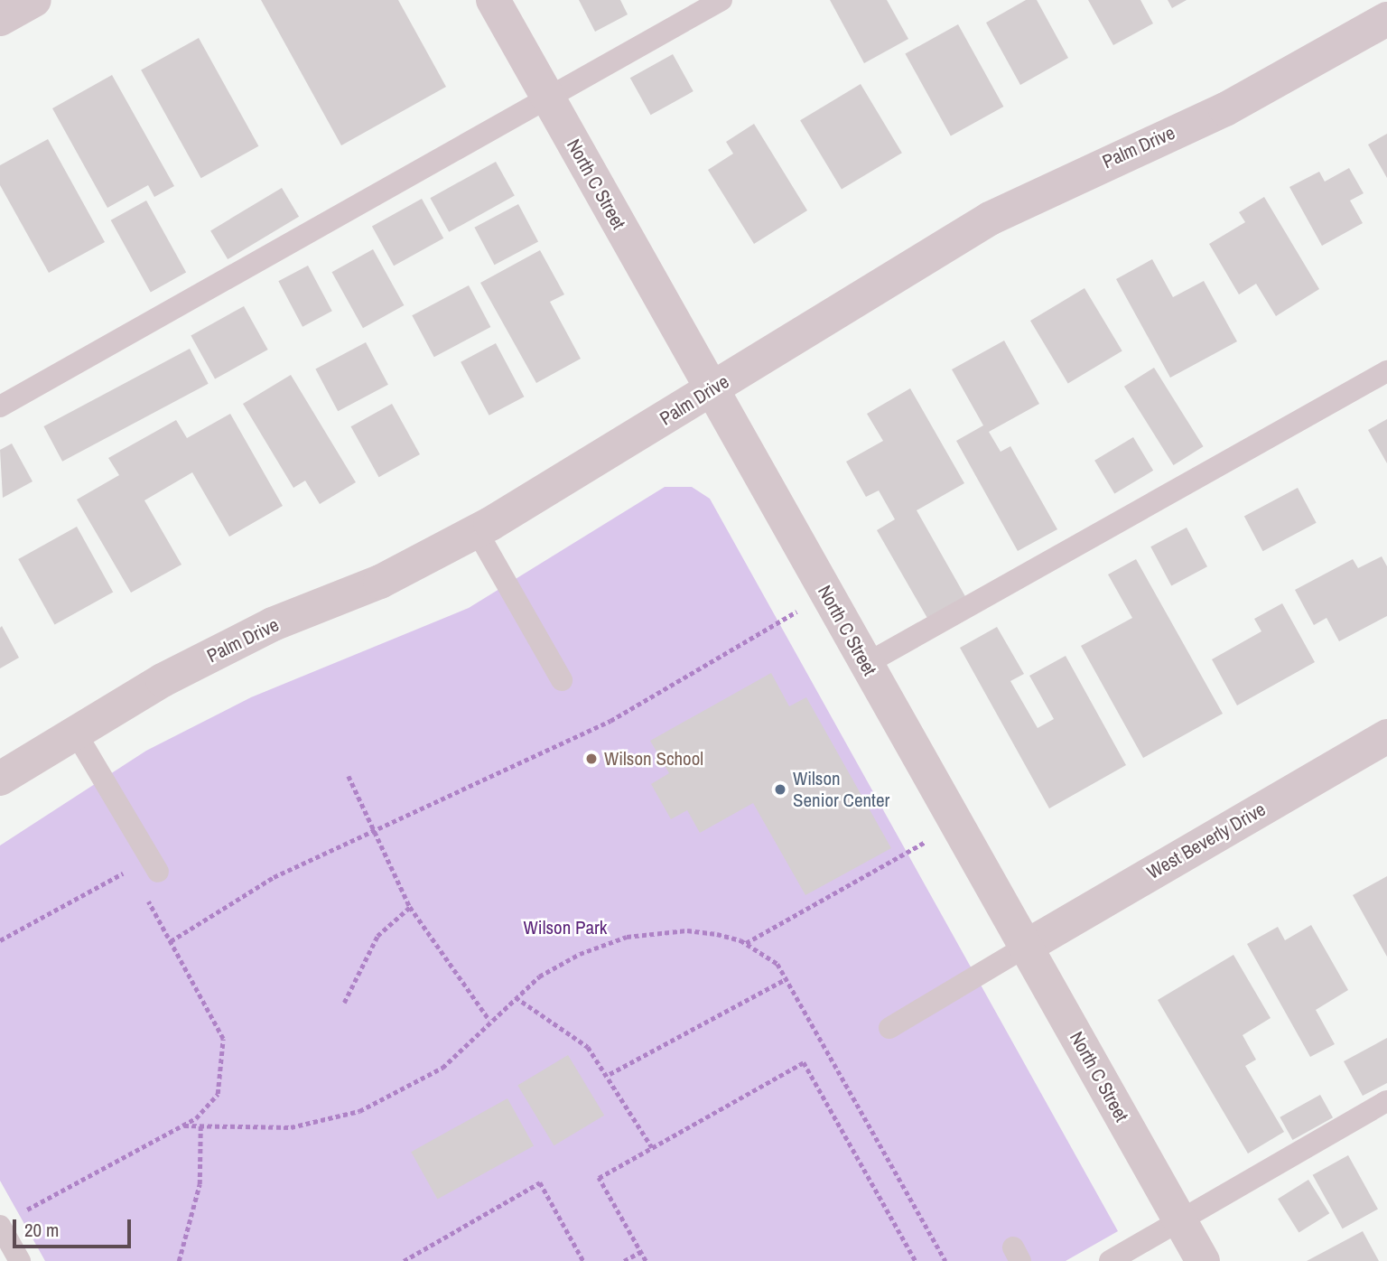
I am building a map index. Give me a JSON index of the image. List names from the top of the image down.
{
  "streets": {
    "street": ["Palm Drive", "North C Street", "West Beverly Drive"]
  },
  "crossings": [
    ["Palm Drive", "North C Street"],
    ["North C Street", "West Beverly Drive"]
  ],
  "parks": ["Wilson Park"],
  "places": ["Wilson School", "Wilson Senior Center"],
  "scale_bar": "20 m"
}
